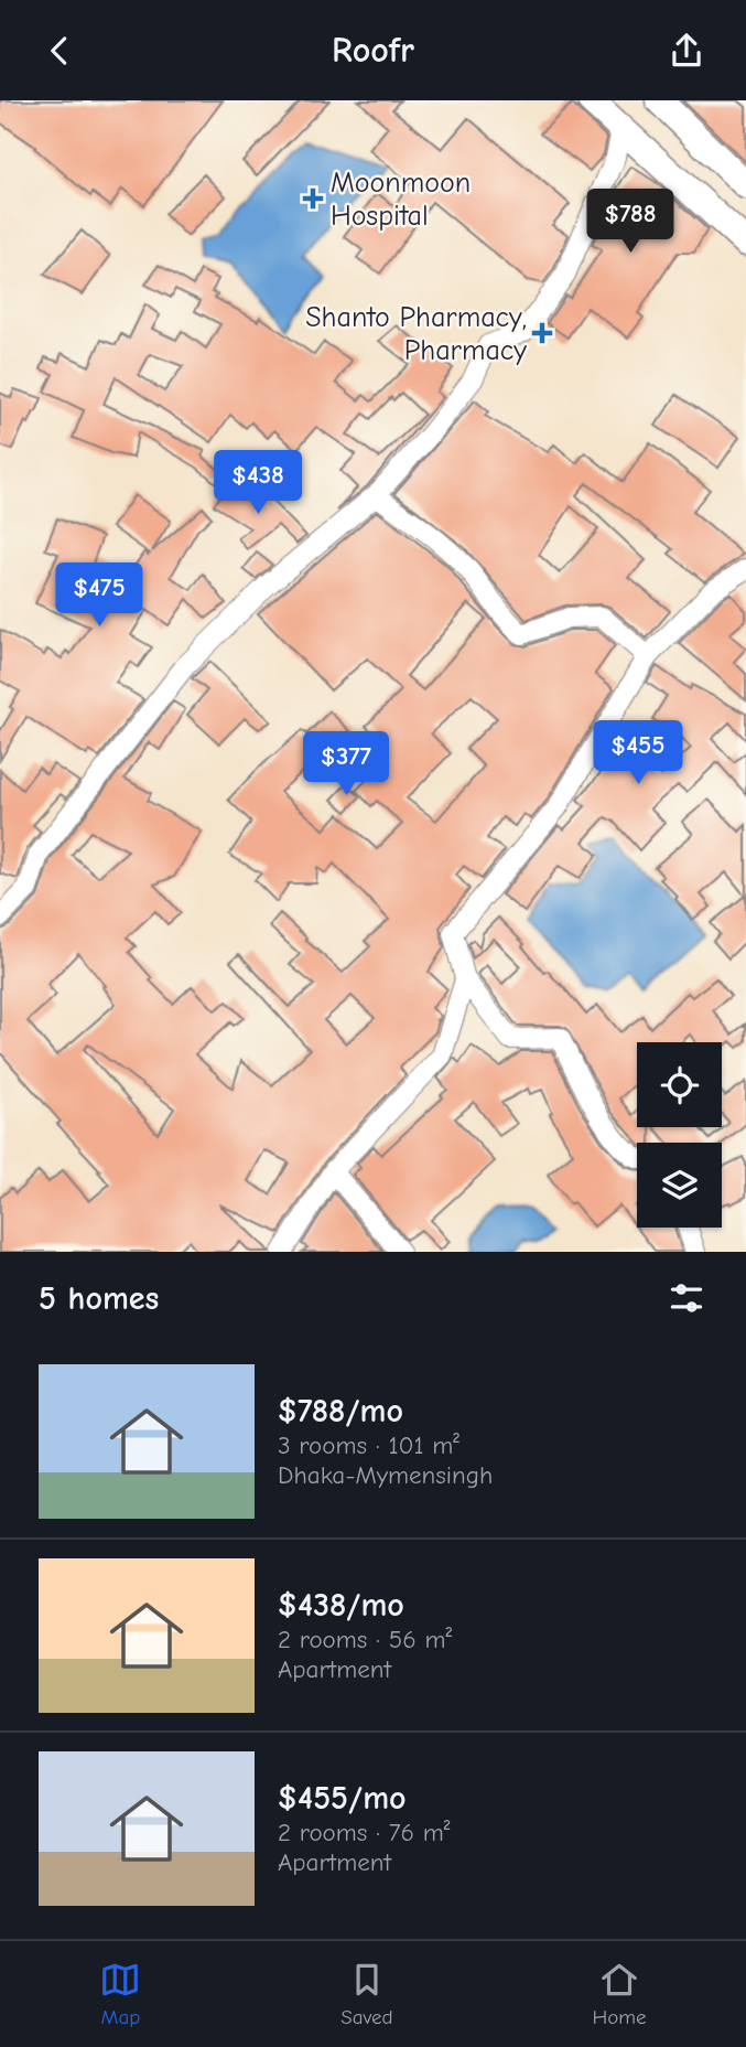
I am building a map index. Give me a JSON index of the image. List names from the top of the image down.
{
  "places": {
    "health": ["Moonmoon Hospital", "Shanto Pharmacy, Pharmacy"]
  },
  "page": {
    "header": "Roofr",
    "price": [
      "$788",
      "$438",
      "$475",
      "$455",
      "$377"
    ],
    "heading": "5 homes",
    "list": [
      {
        "name": "$788/mo",
        "note": "3 rooms · 101 m² · Dhaka-Mymensingh"
      },
      {
        "name": "$438/mo",
        "note": "2 rooms · 56 m² · Apartment"
      },
      {
        "name": "$455/mo",
        "note": "2 rooms · 76 m² · Apartment"
      }
    ],
    "tabs": ["Map", "Saved", "Home"]
  }
}
